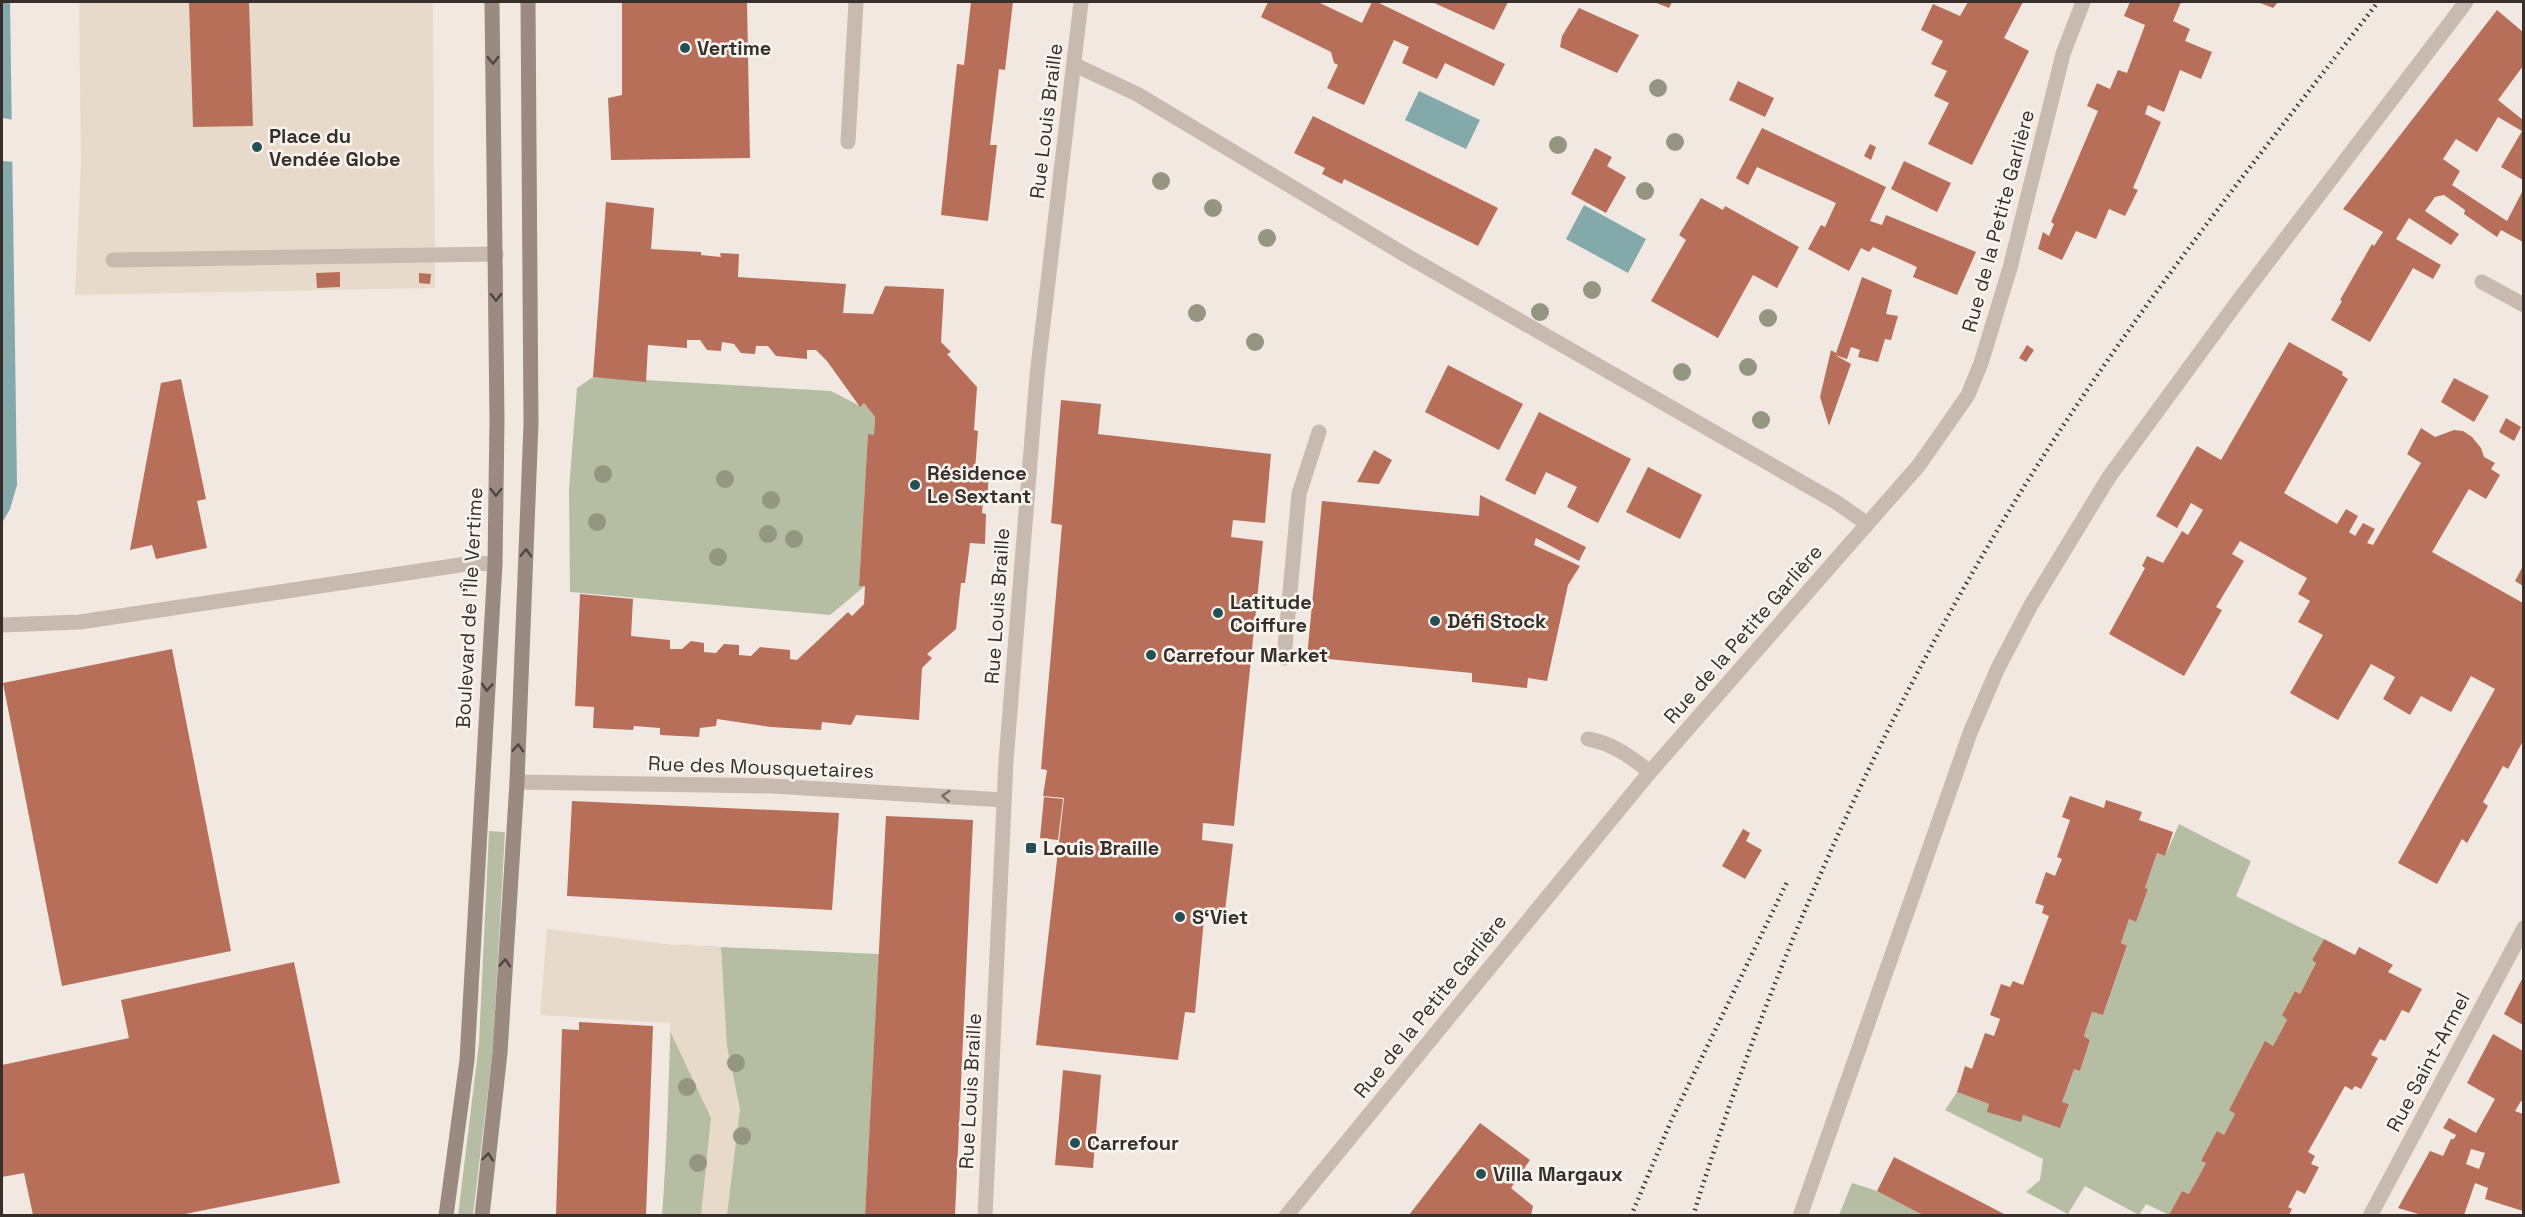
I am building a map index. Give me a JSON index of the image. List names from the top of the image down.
{
  "streets": {
    "main road": ["Boulevard de l'Île Vertime"],
    "street": [
      "Rue Louis Braille",
      "Rue de la Petite Garlière",
      "Rue des Mousquetaires",
      "Rue Saint-Armel"
    ]
  },
  "crossings": [
    ["Rue Louis Braille", "Rue des Mousquetaires"]
  ],
  "one_way": ["Rue des Mousquetaires"],
  "places": {
    "other": [
      "Vertime",
      "Place du Vendée Globe",
      "Résidence Le Sextant",
      "Latitude Coiffure",
      "Défi Stock",
      "Carrefour Market",
      "S‘Viet",
      "Carrefour",
      "Villa Margaux"
    ],
    "transit": ["Louis Braille"]
  }
}
